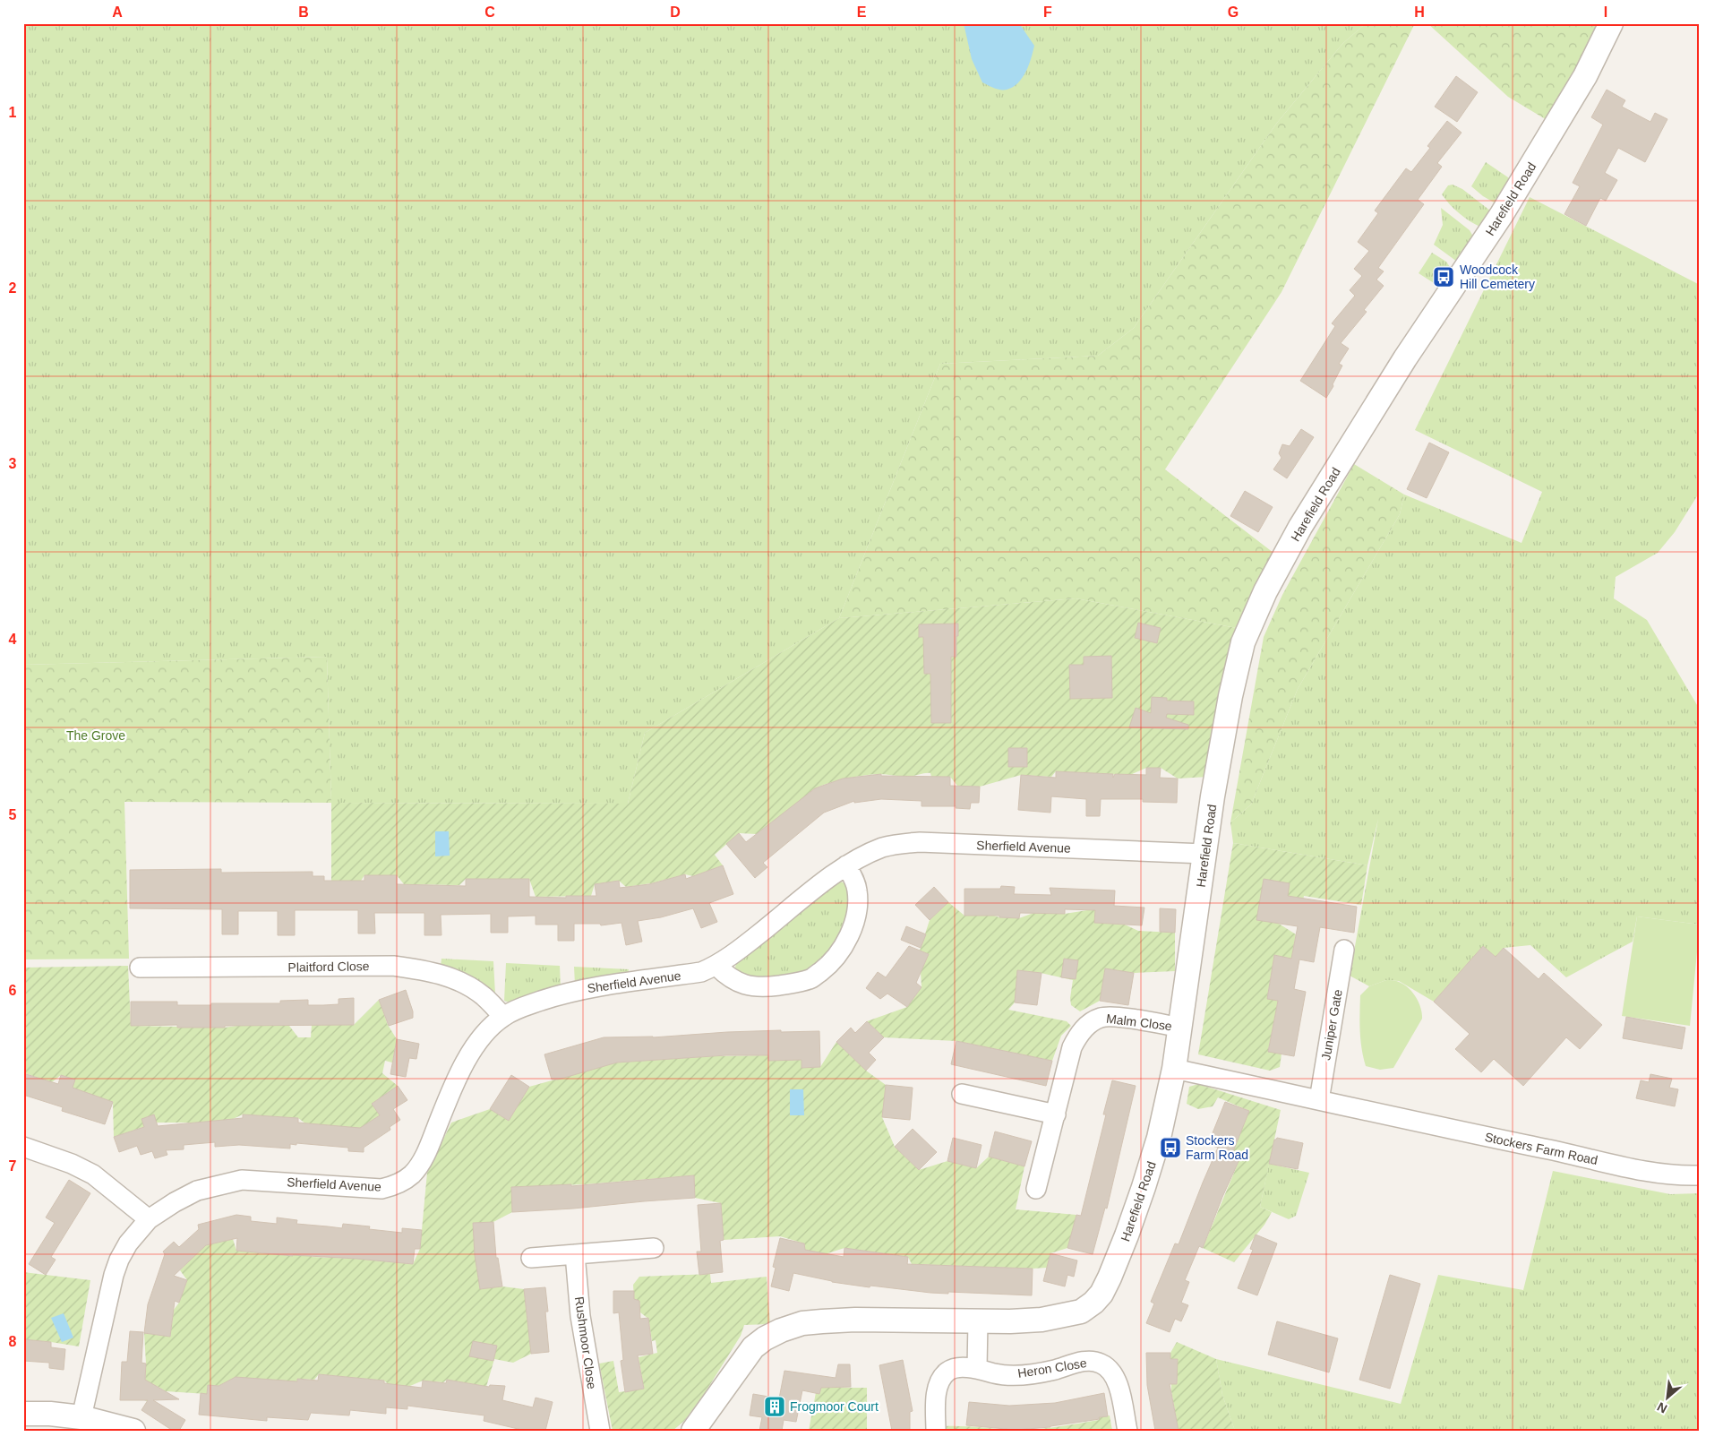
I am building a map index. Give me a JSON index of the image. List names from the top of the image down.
{
  "streets": {
    "street": [
      "Harefield Road",
      "Sherfield Avenue",
      "Plaitford Close",
      "Malm Close",
      "Juniper Gate",
      "Stockers Farm Road",
      "Rushmoor Close",
      "Heron Close"
    ]
  },
  "crossings": [
    ["Harefield Road", "Sherfield Avenue"],
    ["Harefield Road", "Malm Close"],
    ["Harefield Road", "Stockers Farm Road"],
    ["Sherfield Avenue", "Plaitford Close"],
    ["Juniper Gate", "Stockers Farm Road"]
  ],
  "parks": ["The Grove"],
  "places": {
    "bus stop": ["Woodcock Hill Cemetery", "Stockers Farm Road"],
    "building": ["Frogmoor Court"]
  },
  "north": "bottom left",
  "grid": {
    "columns": [
      "A",
      "B",
      "C",
      "D",
      "E",
      "F",
      "G",
      "H",
      "I"
    ],
    "rows": [
      "1",
      "2",
      "3",
      "4",
      "5",
      "6",
      "7",
      "8"
    ]
  }
}
